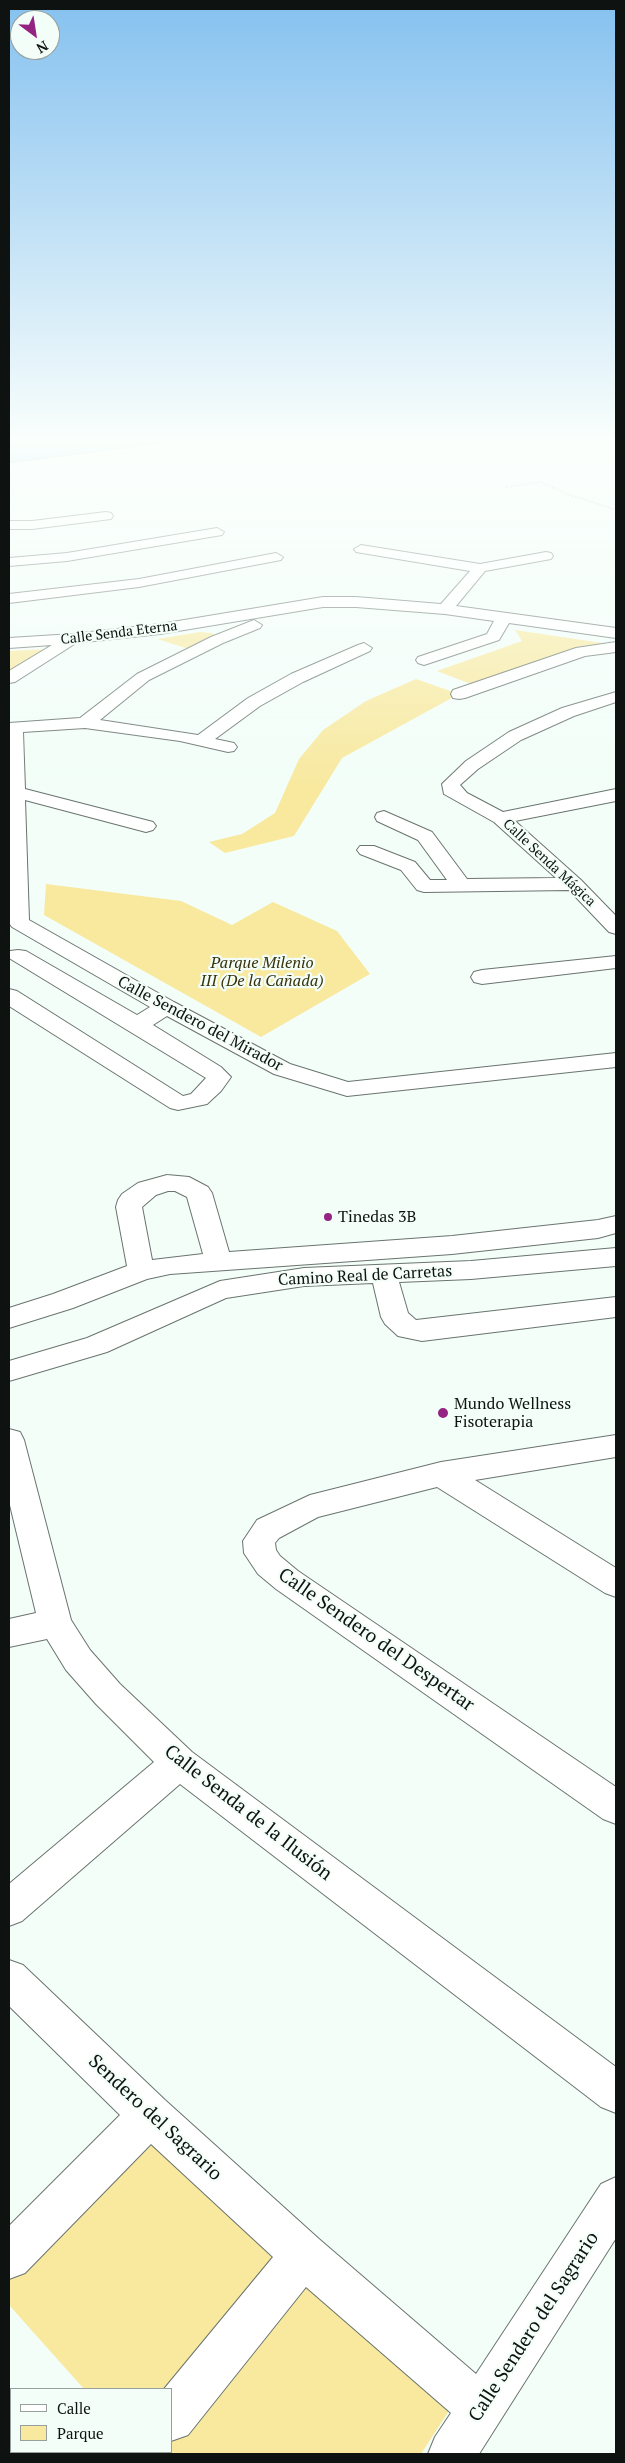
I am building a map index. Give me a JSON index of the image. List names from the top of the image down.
{
  "streets": {
    "street": [
      "Calle Senda Eterna",
      "Calle Senda Mágica",
      "Calle Sendero del Mirador",
      "Camino Real de Carretas",
      "Calle Sendero del Despertar",
      "Calle Senda de la Ilusión",
      "Sendero del Sagrario",
      "Calle Sendero del Sagrario"
    ]
  },
  "crossings": [
    ["Sendero del Sagrario", "Calle Sendero del Sagrario"]
  ],
  "parks": ["Parque Milenio III (De la Cañada)"],
  "places": ["Tinedas 3B", "Mundo Wellness Fisoterapia"],
  "legend": ["Calle", "Parque"],
  "north": "bottom right"
}
